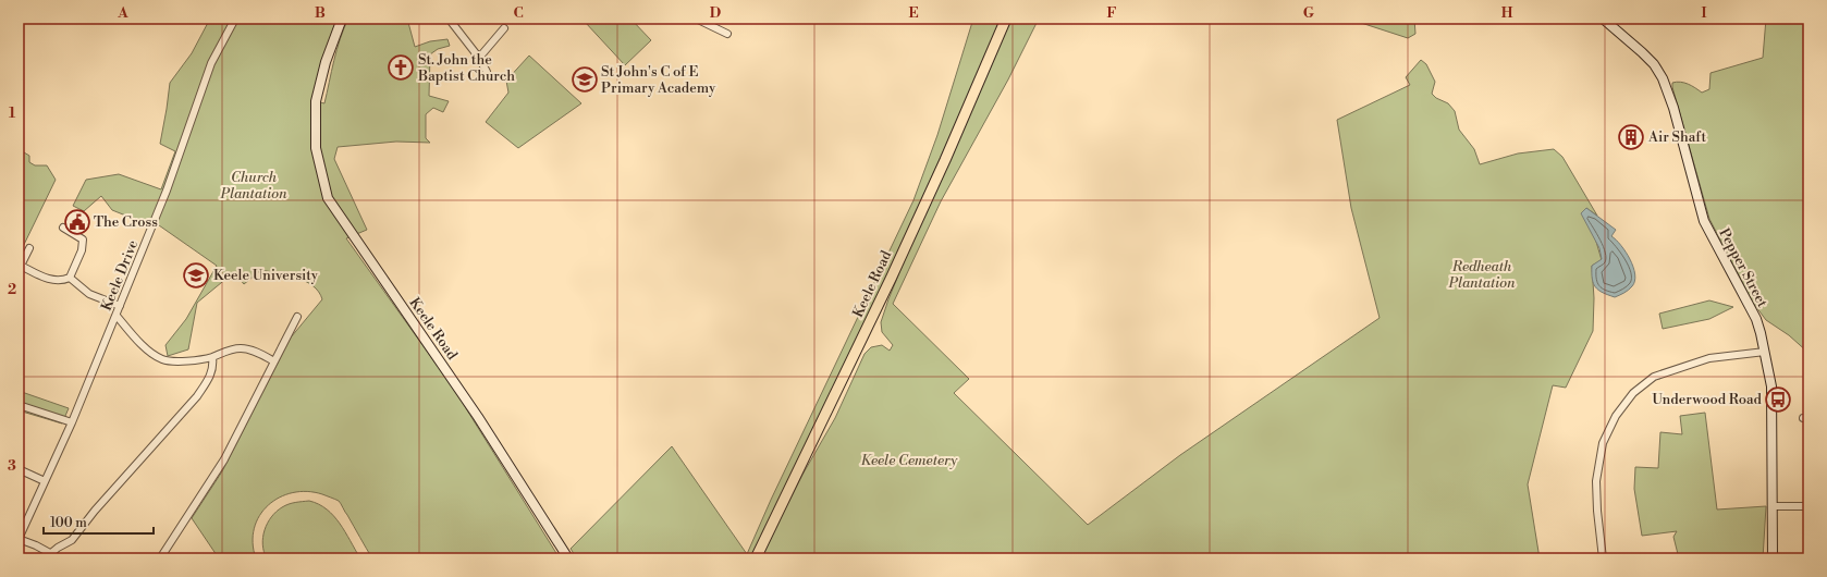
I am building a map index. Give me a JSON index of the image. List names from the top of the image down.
{
  "streets": {
    "main road": ["Keele Road"],
    "street": ["Pepper Street", "Keele Drive"]
  },
  "parks": ["Church Plantation", "Redheath Plantation", "Keele Cemetery"],
  "places": {
    "church": ["St. John the Baptist Church"],
    "school or university": ["St John's C of E Primary Academy", "Keele University"],
    "building": ["Air Shaft"],
    "public building": ["The Cross"],
    "bus stop": ["Underwood Road"]
  },
  "scale_bar": "100 m",
  "grid": {
    "columns": [
      "A",
      "B",
      "C",
      "D",
      "E",
      "F",
      "G",
      "H",
      "I"
    ],
    "rows": ["1", "2", "3"]
  }
}
